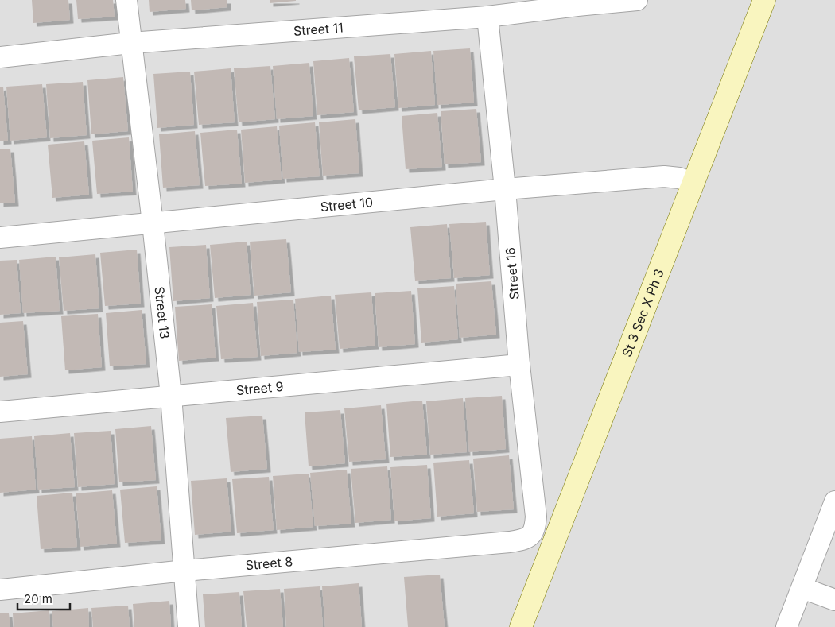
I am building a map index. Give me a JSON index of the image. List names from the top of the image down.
{
  "streets": {
    "main road": ["St 3 Sec X Ph 3"],
    "street": [
      "Street 11",
      "Street 10",
      "Street 16",
      "Street 13",
      "Street 9",
      "Street 8"
    ]
  },
  "crossings": [
    ["Street 11", "Street 16"],
    ["Street 11", "Street 13"],
    ["Street 10", "Street 16"],
    ["Street 10", "Street 13"],
    ["Street 10", "St 3 Sec X Ph 3"],
    ["Street 16", "Street 9"],
    ["Street 16", "Street 8"],
    ["Street 13", "Street 9"],
    ["Street 13", "Street 8"]
  ],
  "scale_bar": "20 m"
}
